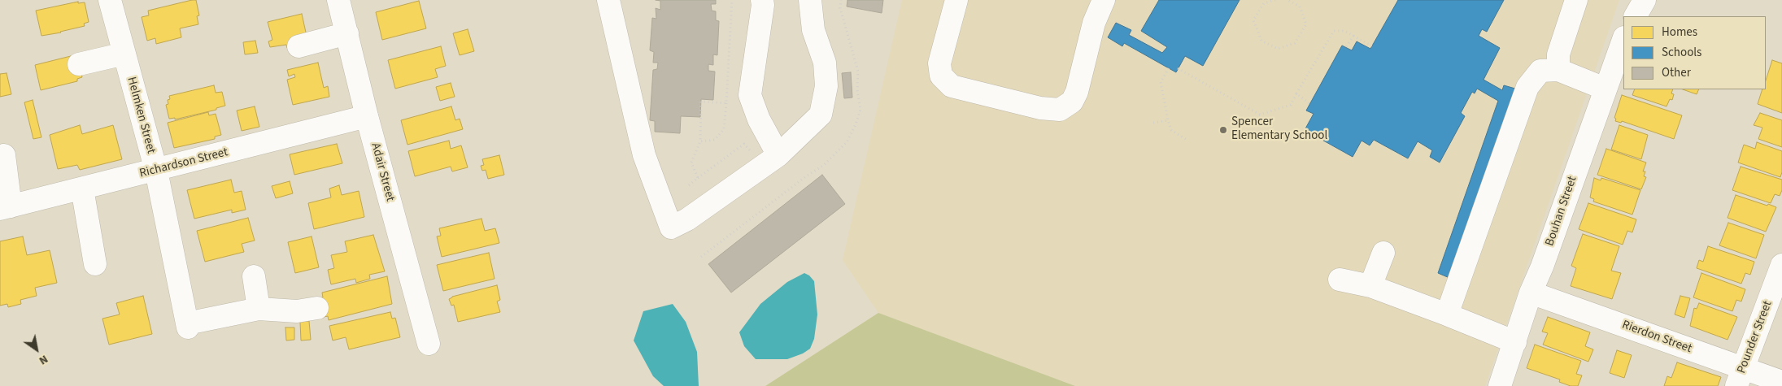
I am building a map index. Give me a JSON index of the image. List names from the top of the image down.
{
  "streets": {
    "street": [
      "Helmken Street",
      "Richardson Street",
      "Adair Street",
      "Bouhan Street",
      "Rierdon Street",
      "Pounder Street"
    ]
  },
  "crossings": [
    ["Helmken Street", "Richardson Street"],
    ["Richardson Street", "Adair Street"],
    ["Bouhan Street", "Rierdon Street"],
    ["Rierdon Street", "Pounder Street"]
  ],
  "places": ["Spencer Elementary School"],
  "legend": ["Homes", "Schools", "Other"],
  "north": "bottom right"
}
